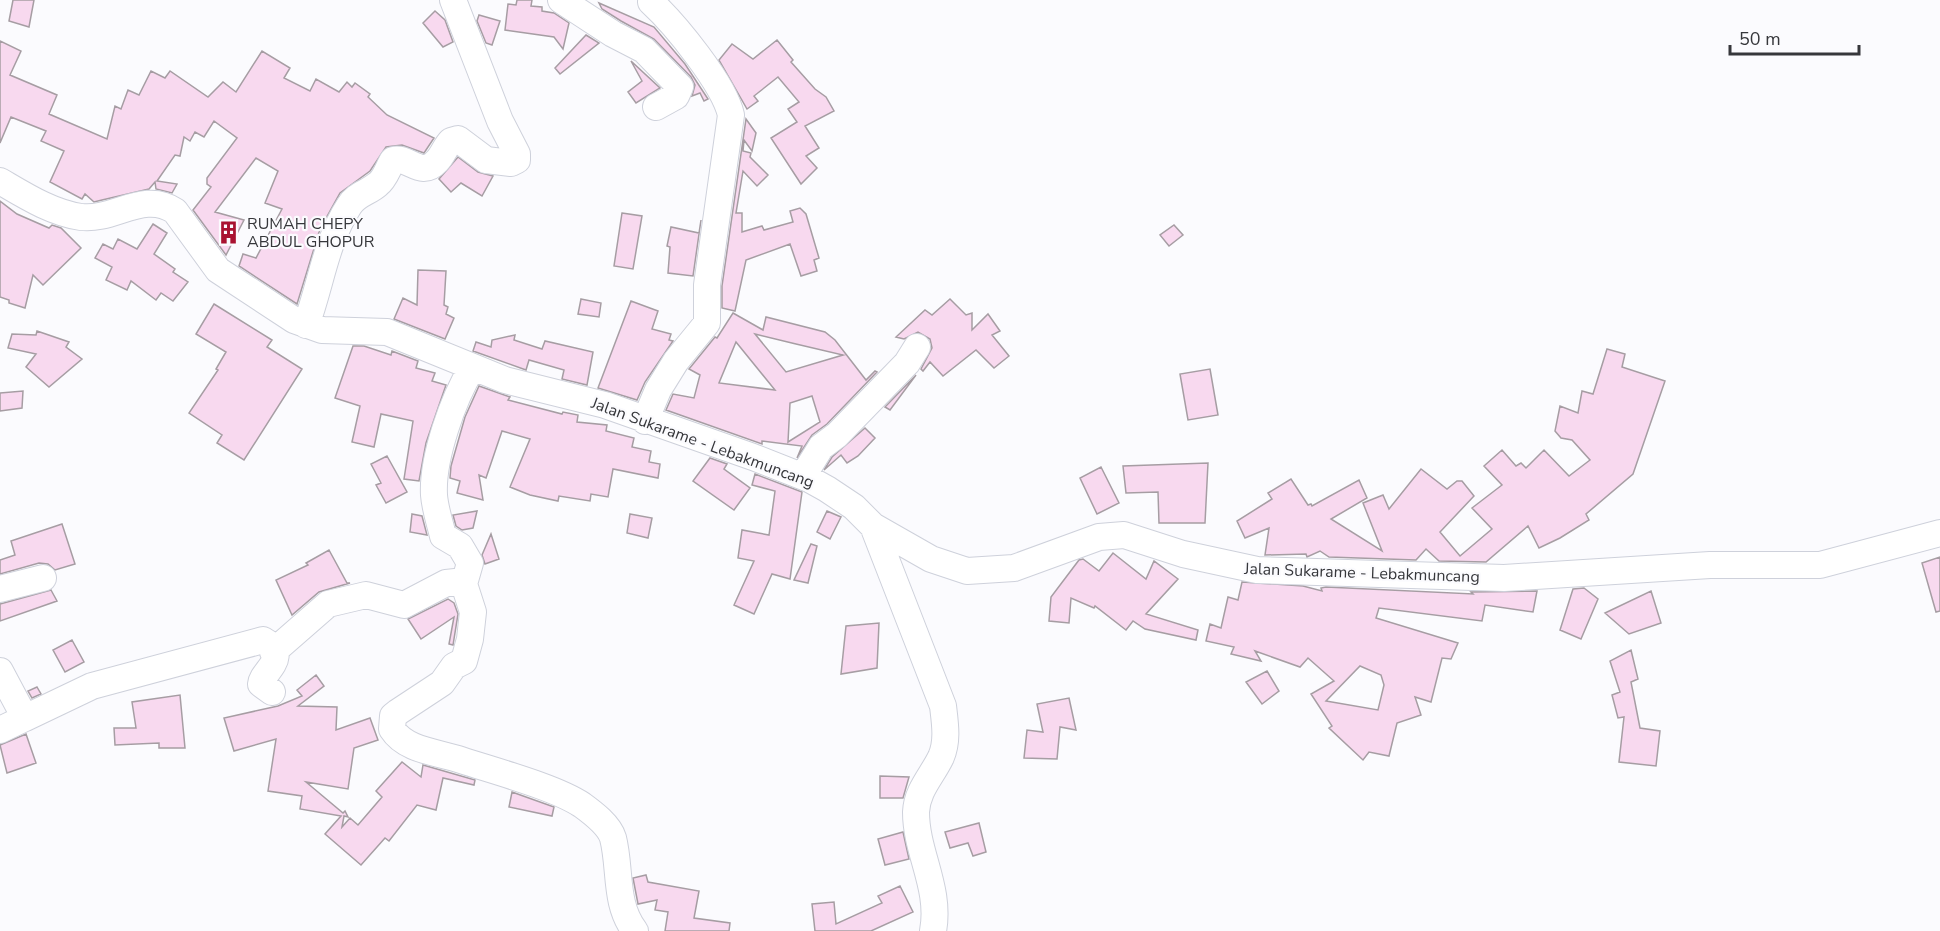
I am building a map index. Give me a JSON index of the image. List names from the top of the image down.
{
  "streets": {
    "street": ["Jalan Sukarame - Lebakmuncang"]
  },
  "places": {
    "building": ["RUMAH CHEPY ABDUL GHOPUR"]
  },
  "scale_bar": "50 m"
}
